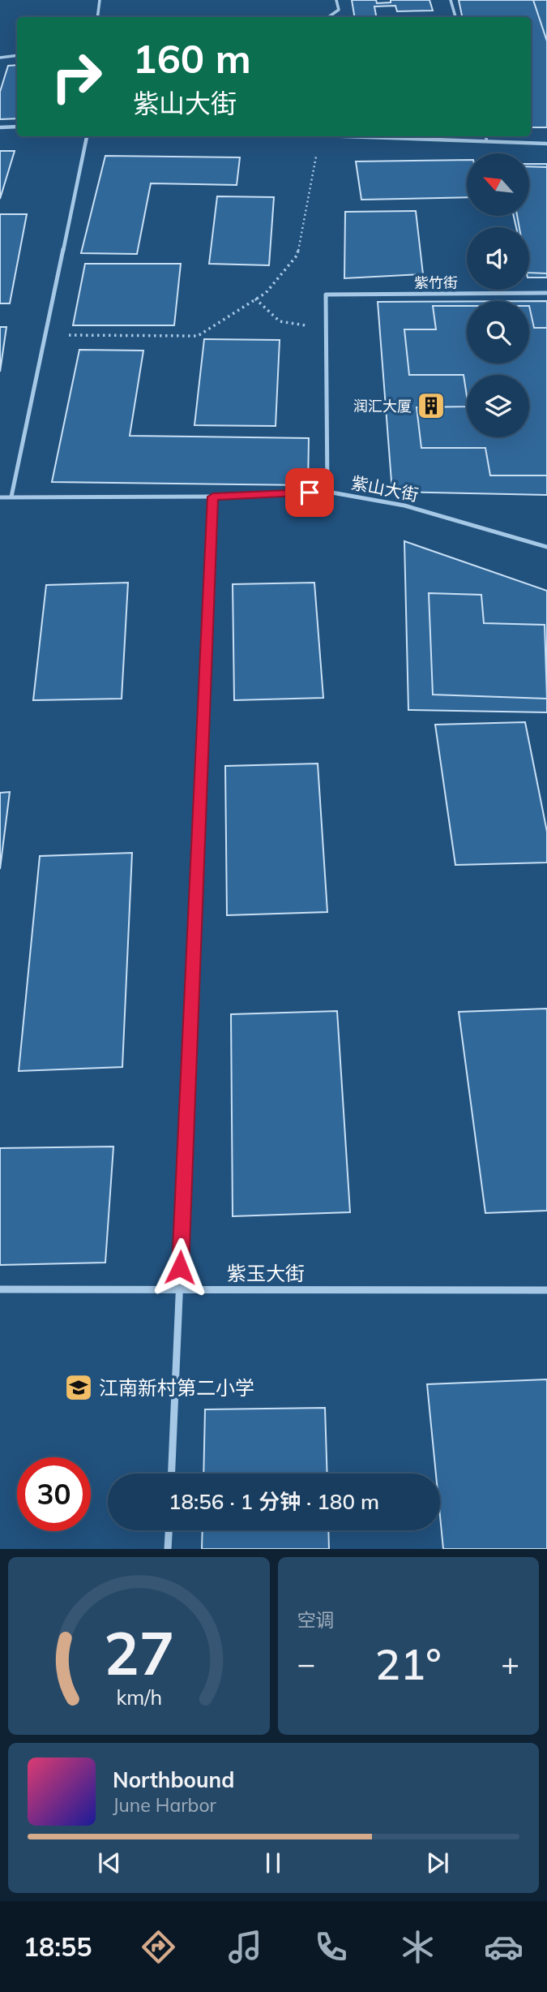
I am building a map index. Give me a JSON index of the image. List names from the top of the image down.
{
  "streets": {
    "street": ["紫竹街", "紫山大街", "紫玉大街"]
  },
  "places": {
    "building": ["润汇大厦"],
    "school or university": ["江南新村第二小学"]
  },
  "north": "top left",
  "page": {
    "turn": ["160 m", "紫山大街"],
    "limit": "30",
    "trip": "18:56 · 1 分钟 · 180 m",
    "tile": "空调",
    "heat": ["−", "21°", "+"],
    "song": ["Northbound", "June Harbor"],
    "tabs": "18:55",
    "gauge": ["27", "km/h"]
  }
}
